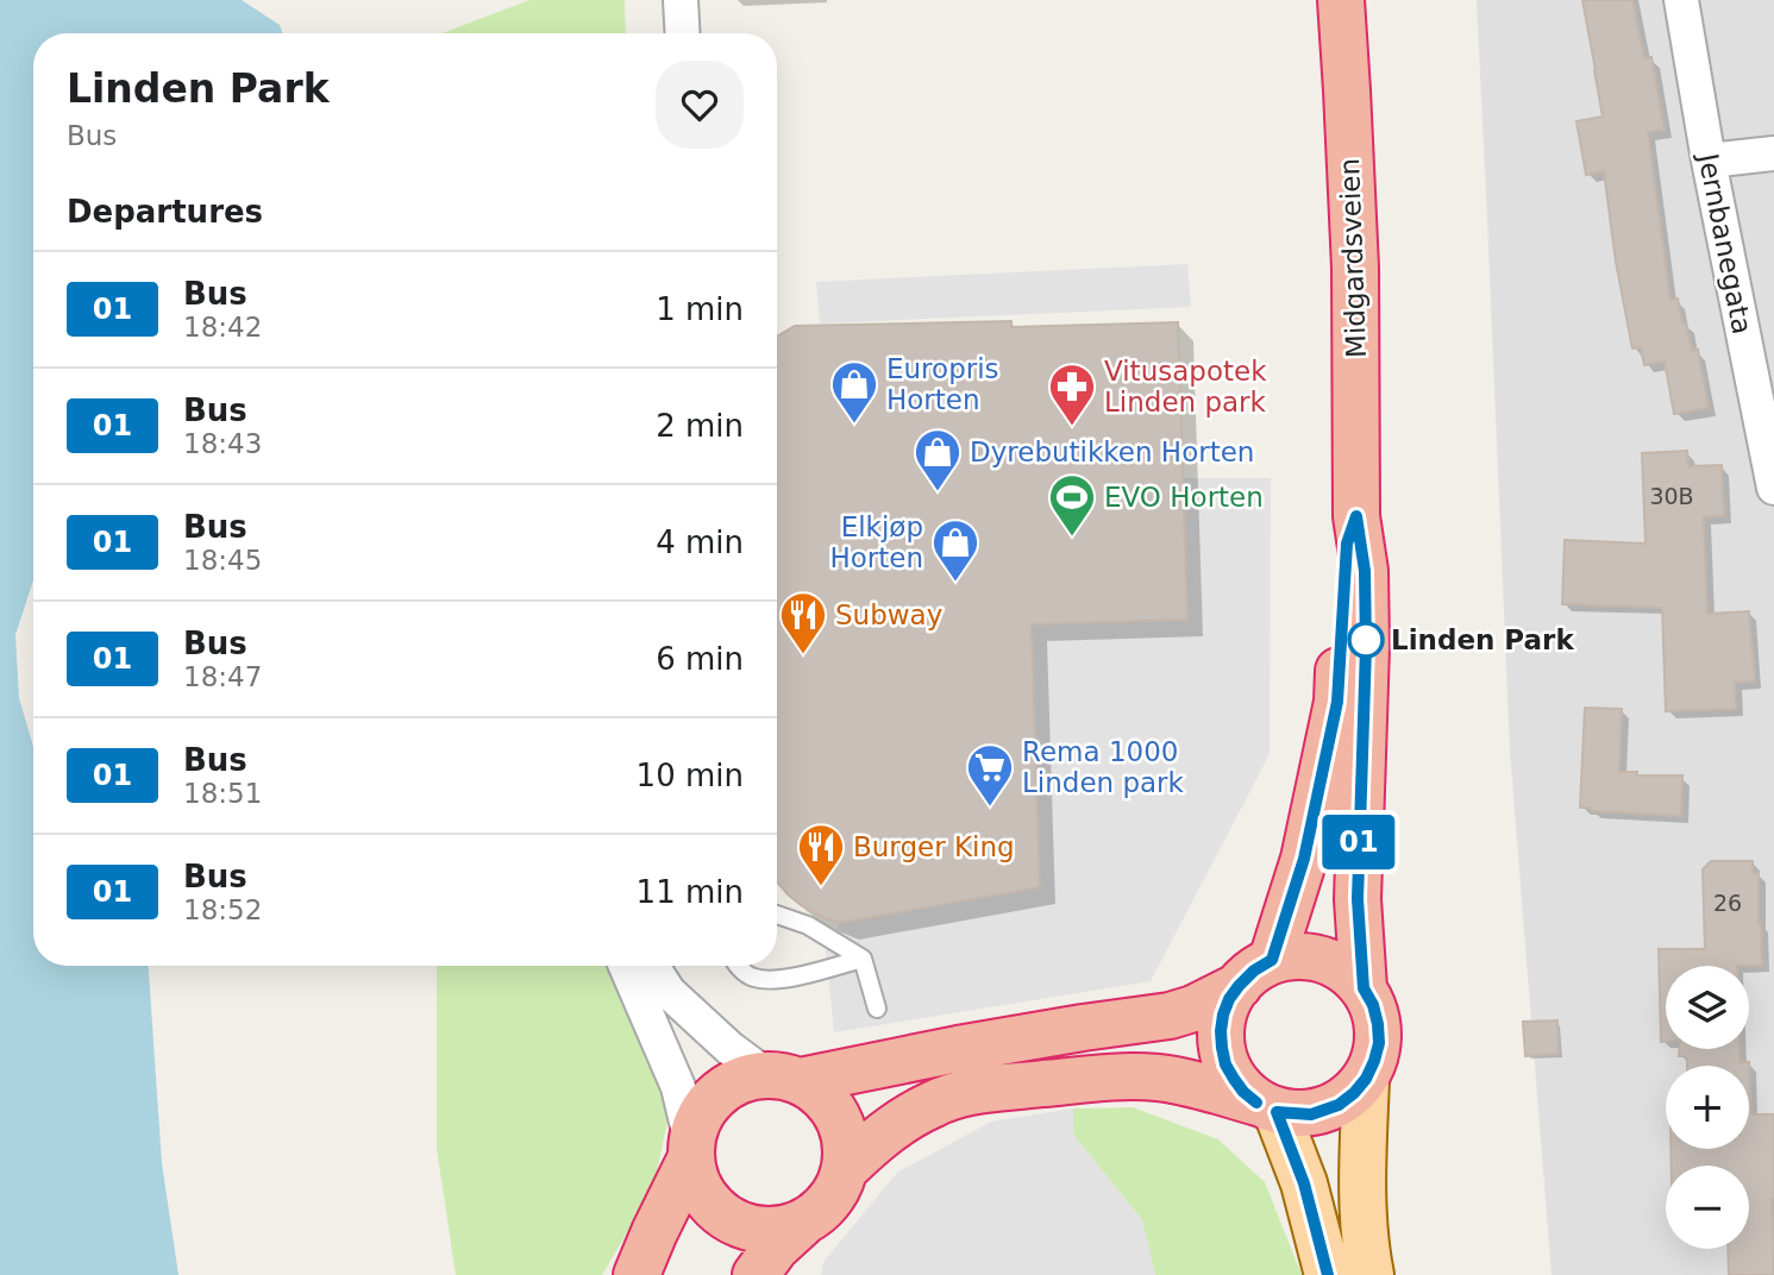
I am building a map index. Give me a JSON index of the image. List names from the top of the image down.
{
  "streets": {
    "highway": ["Midgardsveien"],
    "street": ["Jernbanegata"]
  },
  "places": {
    "shop": ["Europris Horten", "Dyrebutikken Horten", "Elkjøp Horten"],
    "pharmacy": ["Vitusapotek Linden park"],
    "sports": ["EVO Horten"],
    "other": ["Linden Park"],
    "restaurant": ["Subway", "Burger King"],
    "supermarket": ["Rema 1000 Linden park"]
  },
  "lines": ["bus line 01"],
  "house_numbers": ["30B", "26"],
  "page": {
    "on_map": "01",
    "heading": [
      ["Linden Park", "Bus"],
      "Departures"
    ],
    "list": [
      {
        "mark": "01",
        "name": "Bus",
        "note": "18:42",
        "value": "1 min"
      },
      {
        "mark": "01",
        "name": "Bus",
        "note": "18:43",
        "value": "2 min"
      },
      {
        "mark": "01",
        "name": "Bus",
        "note": "18:45",
        "value": "4 min"
      },
      {
        "mark": "01",
        "name": "Bus",
        "note": "18:47",
        "value": "6 min"
      },
      {
        "mark": "01",
        "name": "Bus",
        "note": "18:51",
        "value": "10 min"
      },
      {
        "mark": "01",
        "name": "Bus",
        "note": "18:52",
        "value": "11 min"
      }
    ],
    "map_buttons": ["+", "−"]
  }
}
